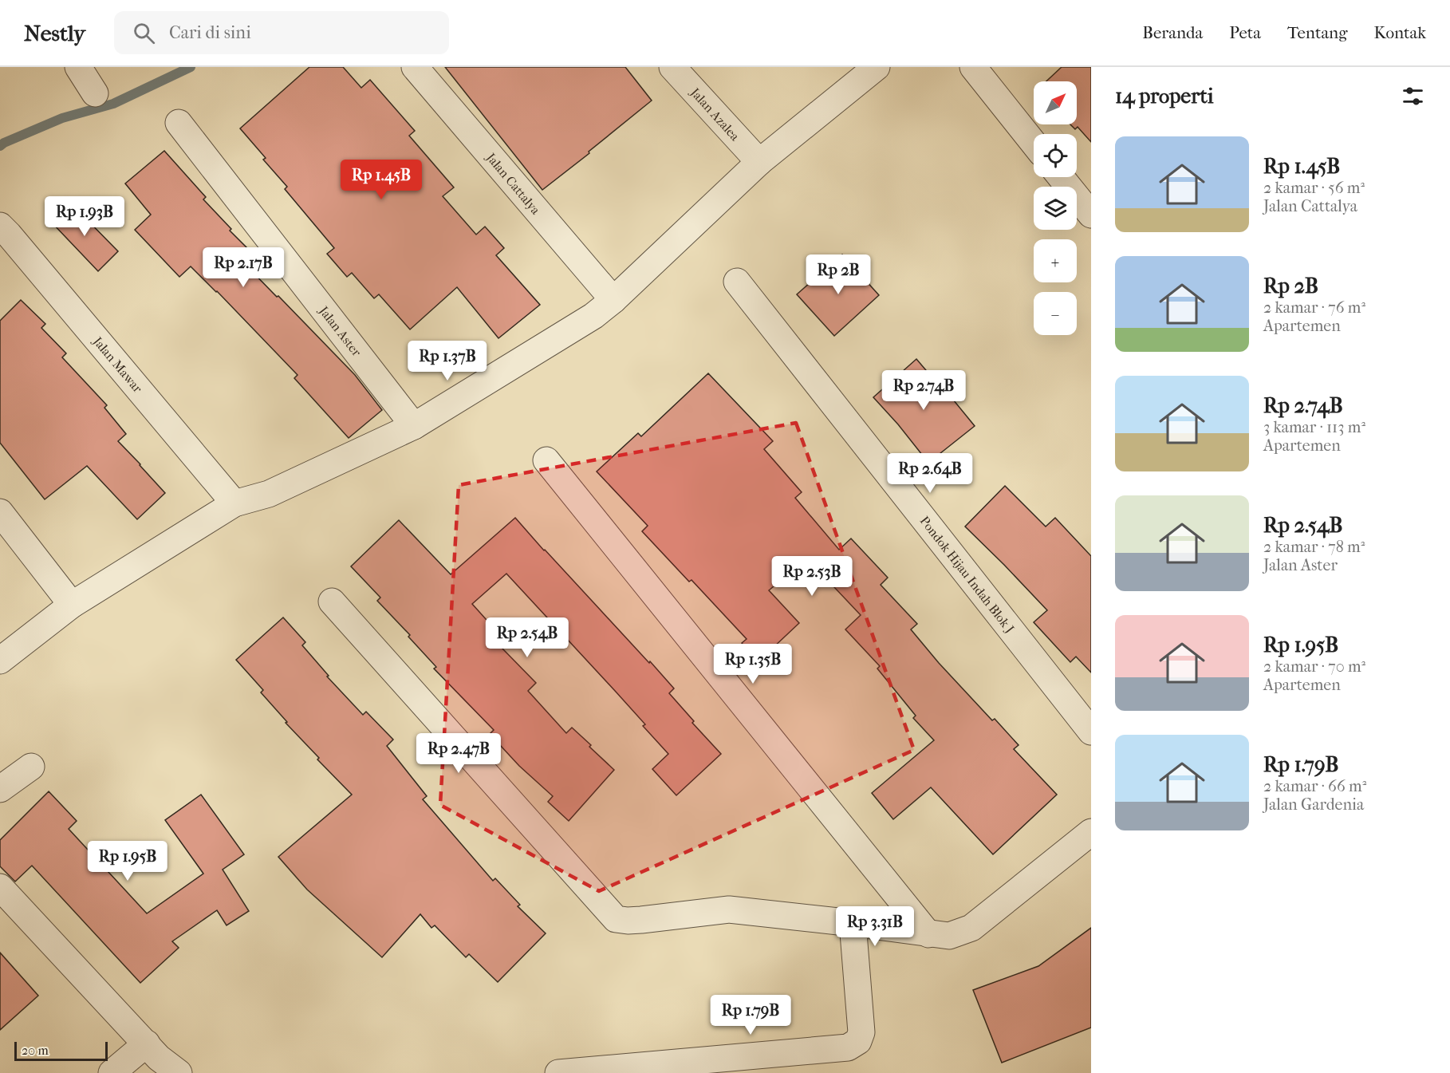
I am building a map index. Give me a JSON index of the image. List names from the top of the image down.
{
  "streets": {
    "street": [
      "Jalan Azalea",
      "Jalan Cattalya",
      "Jalan Aster",
      "Jalan Mawar",
      "Pondok Hijau Indah Blok J"
    ]
  },
  "scale_bar": "20 m",
  "north": "top right",
  "page": {
    "header": "Nestly",
    "search": "Cari di sini",
    "nav": [
      "Beranda",
      "Peta",
      "Tentang",
      "Kontak"
    ],
    "heading": "14 properti",
    "map_buttons": ["+", "−"],
    "list": [
      {
        "name": "Rp 1.45B",
        "note": "2 kamar · 56 m² · Jalan Cattalya"
      },
      {
        "name": "Rp 2B",
        "note": "2 kamar · 76 m² · Apartemen"
      },
      {
        "name": "Rp 2.74B",
        "note": "3 kamar · 113 m² · Apartemen"
      },
      {
        "name": "Rp 2.54B",
        "note": "2 kamar · 78 m² · Jalan Aster"
      },
      {
        "name": "Rp 1.95B",
        "note": "2 kamar · 70 m² · Apartemen"
      },
      {
        "name": "Rp 1.79B",
        "note": "2 kamar · 66 m² · Jalan Gardenia"
      }
    ],
    "price": [
      "Rp 1.45B",
      "Rp 1.93B",
      "Rp 2.17B",
      "Rp 2B",
      "Rp 1.37B",
      "Rp 2.74B",
      "Rp 2.64B",
      "Rp 2.53B",
      "Rp 2.54B",
      "Rp 1.35B",
      "Rp 2.47B",
      "Rp 1.95B",
      "Rp 3.31B",
      "Rp 1.79B"
    ],
    "scale": "20 m"
  }
}
